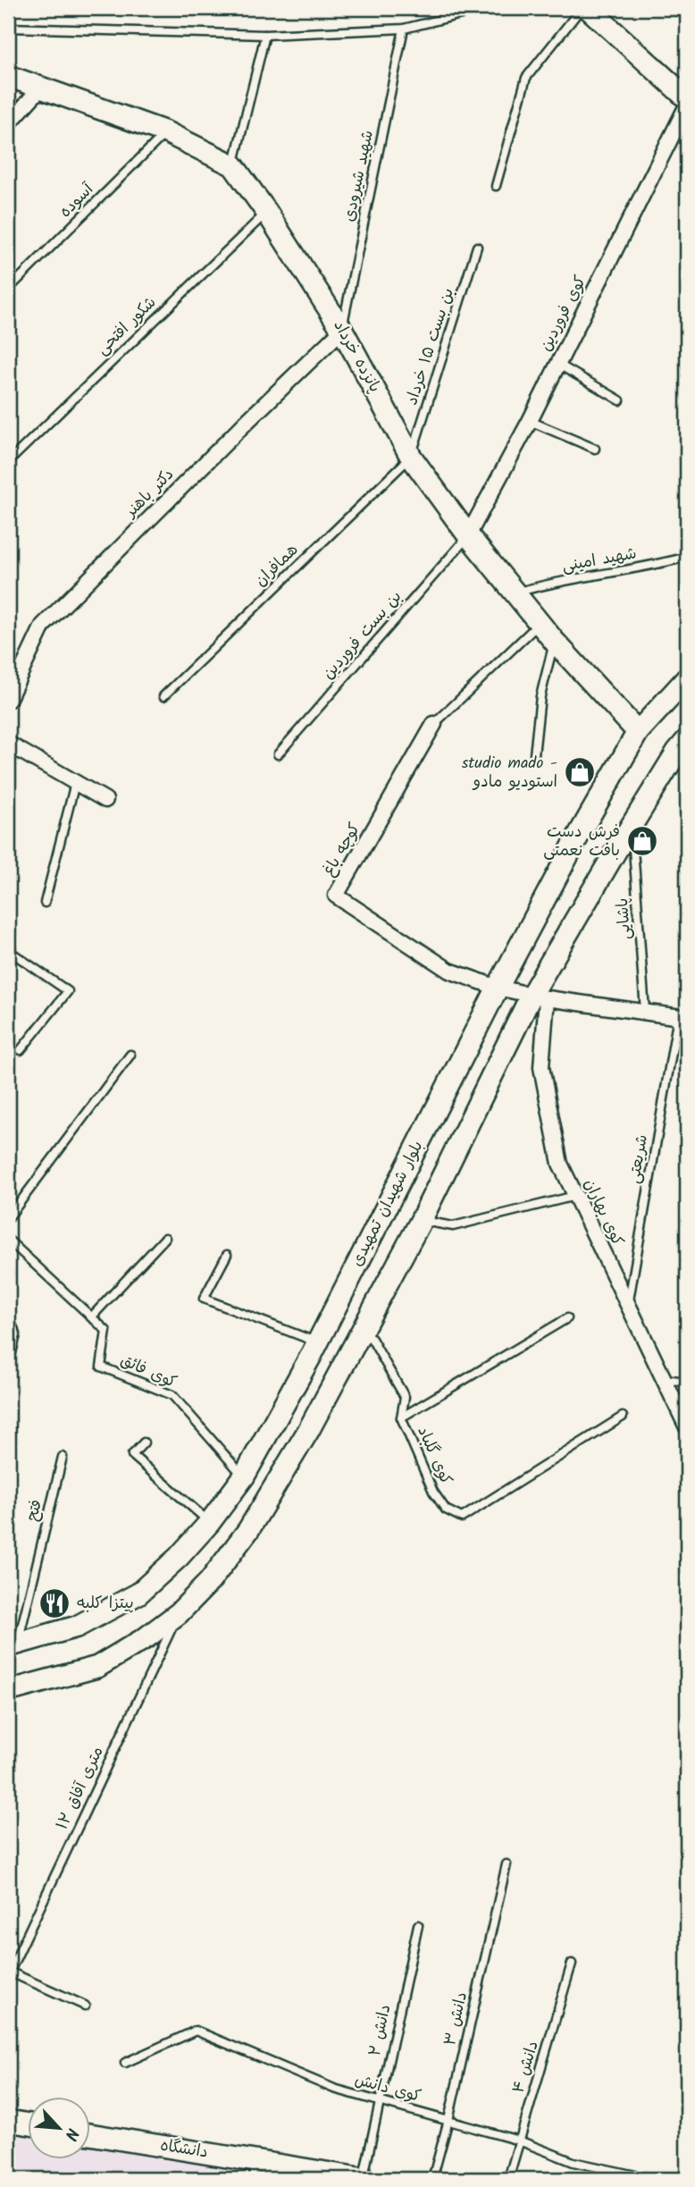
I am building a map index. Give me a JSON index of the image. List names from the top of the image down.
{
  "streets": {
    "main road": ["پانزده خرداد", "بلوار شهیدان تمهیدی", "دانشگاه"],
    "street": [
      "کوی فروردین",
      "دکتر باهنر",
      "کوچه باغ",
      "کوی بهاران"
    ],
    "lane": [
      "شهید شیرودی",
      "آسوده",
      "شکور افتحی",
      "بن بست ۱۵ خرداد",
      "شهید امینی",
      "همافران",
      "بن بست فروردین",
      "پاشایی",
      "شریعتی",
      "کوی فائق",
      "کوی گلباد",
      "فتح",
      "۱۲ متری آفاق",
      "دانش ۳",
      "دانش ۲",
      "دانش ۴",
      "کوی دانش"
    ]
  },
  "crossings": [
    ["شهید شیرودی", "پانزده خرداد"],
    ["شهید شیرودی", "دکتر باهنر"],
    ["آسوده", "پانزده خرداد"],
    ["کوی فروردین", "پانزده خرداد"],
    ["کوی فروردین", "بن بست فروردین"],
    ["شکور افتحی", "پانزده خرداد"],
    ["بن بست ۱۵ خرداد", "پانزده خرداد"],
    ["بن بست ۱۵ خرداد", "همافران"],
    ["پانزده خرداد", "دکتر باهنر"],
    ["پانزده خرداد", "شهید امینی"],
    ["پانزده خرداد", "همافران"],
    ["پانزده خرداد", "بن بست فروردین"],
    ["پانزده خرداد", "بلوار شهیدان تمهیدی"],
    ["کوچه باغ", "بلوار شهیدان تمهیدی"],
    ["شریعتی", "کوی بهاران"],
    ["بلوار شهیدان تمهیدی", "کوی فائق"],
    ["بلوار شهیدان تمهیدی", "فتح"],
    ["دانش ۳", "کوی دانش"],
    ["دانش ۲", "کوی دانش"],
    ["دانش ۲", "دانشگاه"],
    ["دانش ۴", "کوی دانش"]
  ],
  "places": {
    "shop": ["studio mado - استودیو مادو", "فرش دست بافت نعمتی"],
    "restaurant": ["پیتزا کلبه"]
  },
  "north": "bottom right"
}
